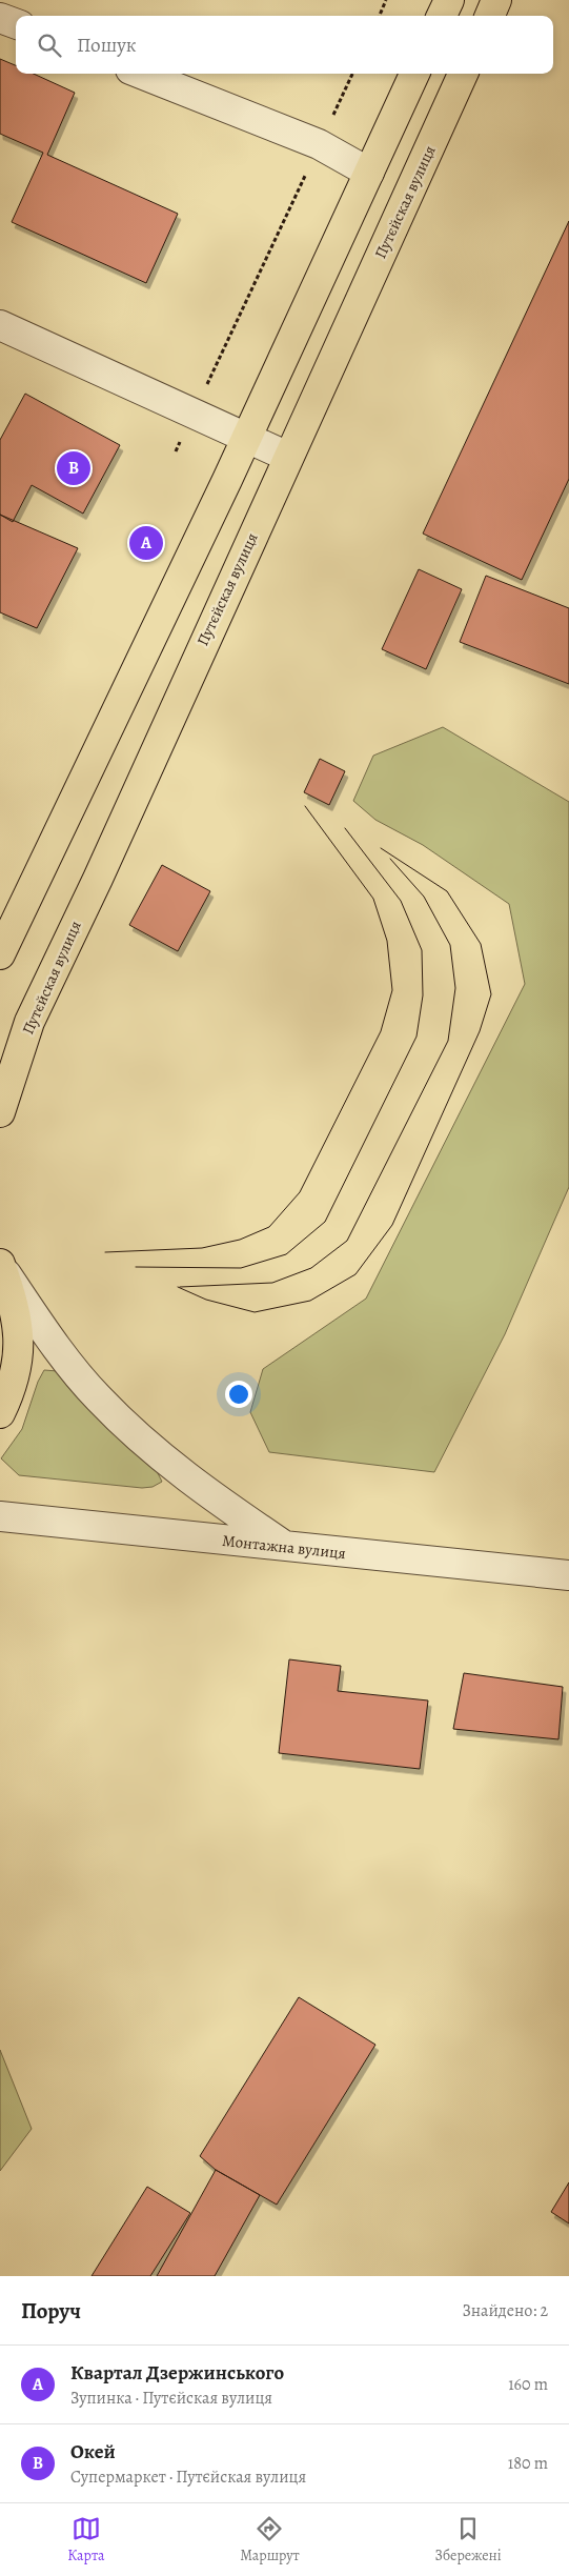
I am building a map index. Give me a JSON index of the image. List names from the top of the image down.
{
  "streets": {
    "main road": ["Путєйская вулиця"],
    "street": ["Монтажна вулиця"]
  },
  "page": {
    "search": "Пошук",
    "pins": ["B", "A"],
    "heading": ["Поруч", "Знайдено: 2"],
    "list": [
      {
        "mark": "A",
        "name": "Квартал Дзержинського",
        "note": "Зупинка · Путєйская вулиця",
        "value": "160 m"
      },
      {
        "mark": "B",
        "name": "Окей",
        "note": "Супермаркет · Путєйская вулиця",
        "value": "180 m"
      }
    ],
    "nav": ["Карта", "Маршрут", "Збережені"]
  }
}
